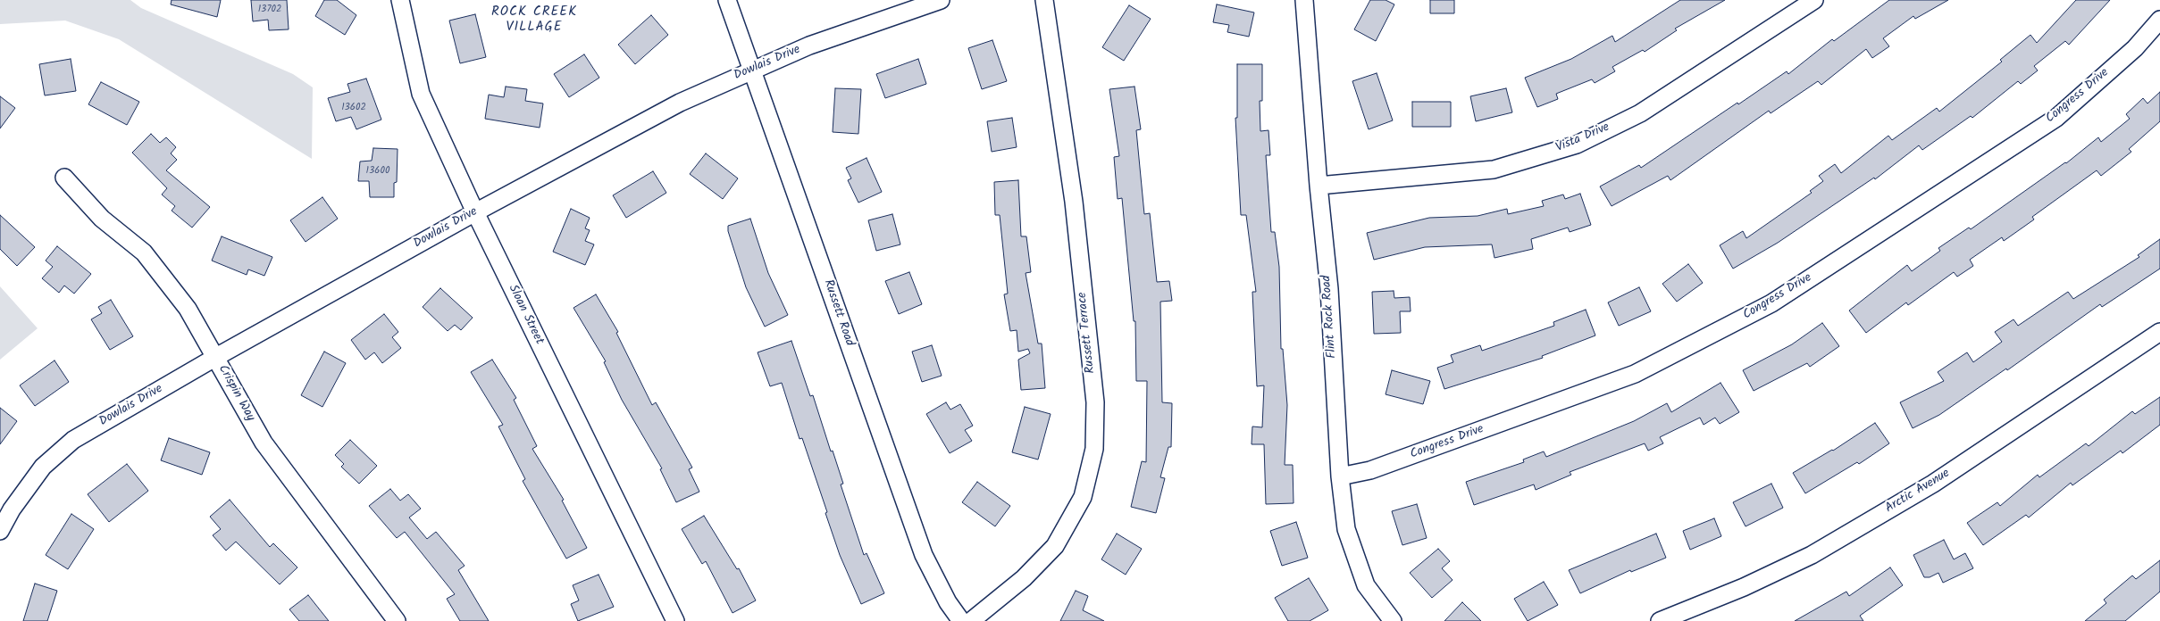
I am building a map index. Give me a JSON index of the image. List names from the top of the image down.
{
  "streets": {
    "street": [
      "Dowlais Drive",
      "Congress Drive",
      "Vista Drive",
      "Russett Road",
      "Sloan Street",
      "Flint Rock Road",
      "Russett Terrace",
      "Crispin Way",
      "Arctic Avenue"
    ]
  },
  "crossings": [
    ["Dowlais Drive", "Russett Road"],
    ["Dowlais Drive", "Sloan Street"],
    ["Dowlais Drive", "Crispin Way"],
    ["Congress Drive", "Flint Rock Road"],
    ["Vista Drive", "Flint Rock Road"]
  ],
  "districts": ["ROCK CREEK VILLAGE"],
  "house_numbers": ["13702", "13602", "13600"]
}
